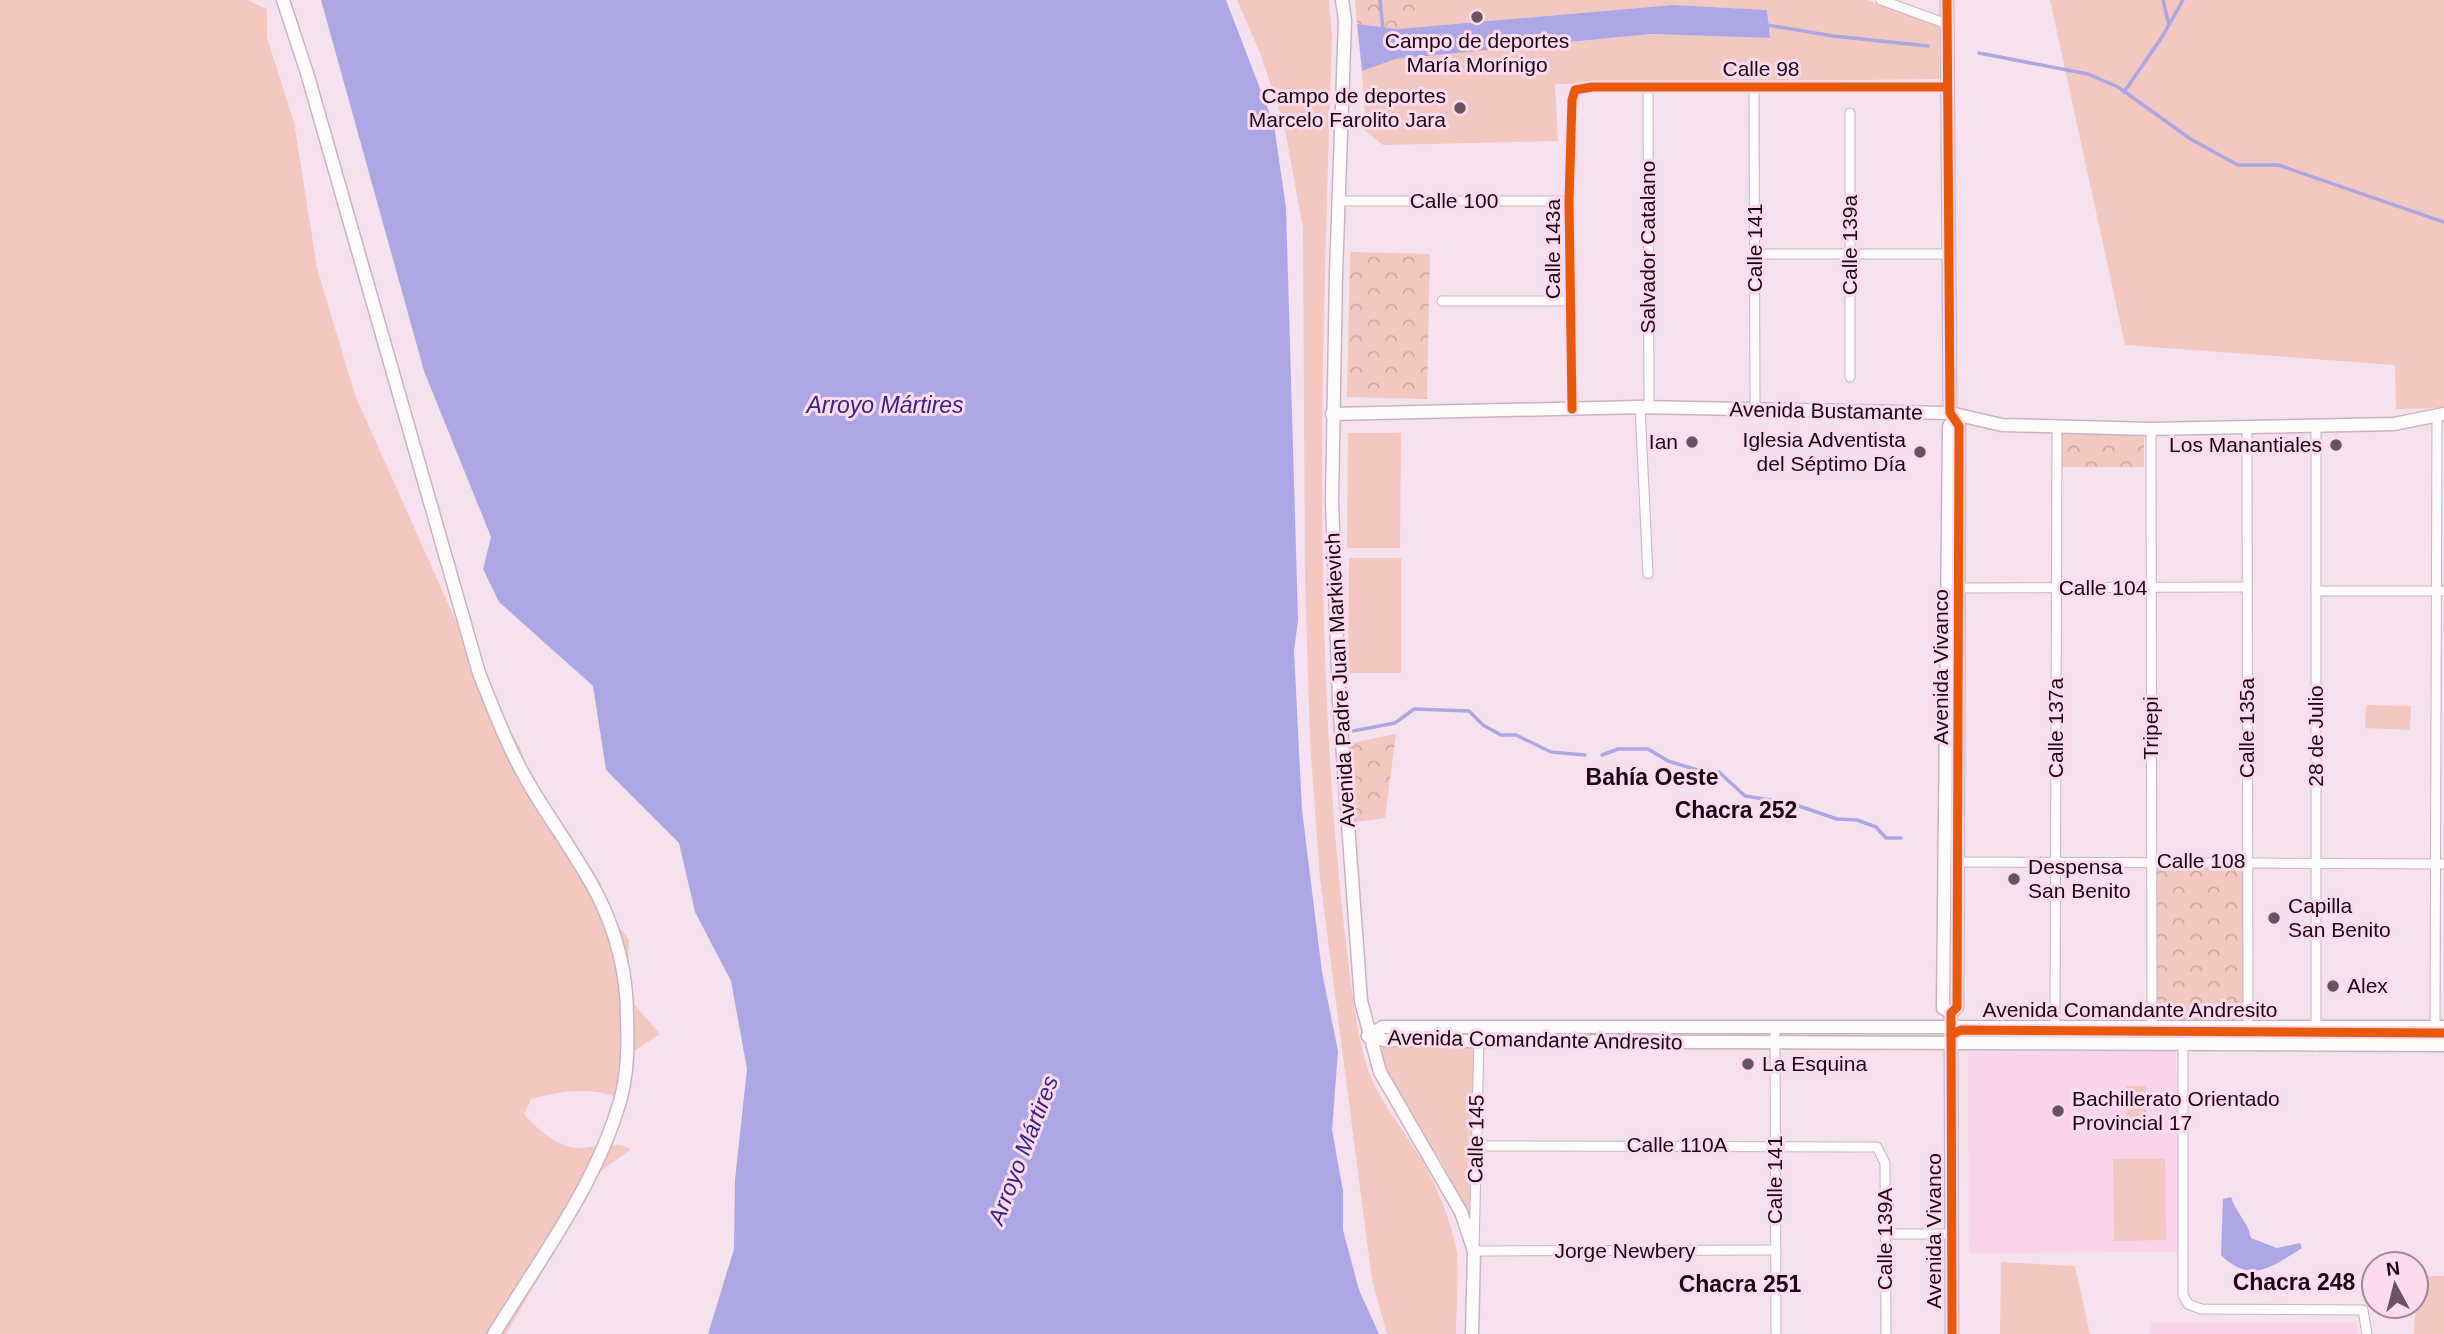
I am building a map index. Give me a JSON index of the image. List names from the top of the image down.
{
  "streets": {
    "main road": [
      "Avenida Bustamante",
      "Avenida Vivanco",
      "Avenida Padre Juan Markievich",
      "Avenida Comandante Andresito"
    ],
    "street": [
      "Calle 98",
      "Calle 100",
      "Calle 139a",
      "Salvador Catalano",
      "Calle 141",
      "Calle 143a",
      "Calle 104",
      "Calle 137a",
      "Tripepi",
      "Calle 135a",
      "28 de Julio",
      "Calle 108",
      "Calle 145",
      "Calle 110A",
      "Calle 139A",
      "Jorge Newbery"
    ]
  },
  "crossings": [
    ["Calle 98", "Salvador Catalano"],
    ["Calle 98", "Calle 141"],
    ["Calle 98", "Calle 143a"],
    ["Calle 98", "Avenida Vivanco"],
    ["Calle 100", "Calle 143a"],
    ["Calle 100", "Avenida Padre Juan Markievich"],
    ["Salvador Catalano", "Avenida Bustamante"],
    ["Calle 141", "Avenida Bustamante"],
    ["Calle 141", "Avenida Comandante Andresito"],
    ["Calle 141", "Calle 110A"],
    ["Calle 141", "Jorge Newbery"],
    ["Calle 143a", "Avenida Bustamante"],
    ["Avenida Bustamante", "Avenida Vivanco"],
    ["Avenida Bustamante", "Avenida Padre Juan Markievich"],
    ["Avenida Bustamante", "Calle 137a"],
    ["Avenida Bustamante", "Tripepi"],
    ["Avenida Bustamante", "Calle 135a"],
    ["Avenida Bustamante", "28 de Julio"],
    ["Calle 104", "Avenida Vivanco"],
    ["Calle 104", "Calle 137a"],
    ["Calle 104", "Tripepi"],
    ["Calle 104", "Calle 135a"],
    ["Avenida Vivanco", "Calle 108"],
    ["Avenida Vivanco", "Avenida Comandante Andresito"],
    ["Avenida Padre Juan Markievich", "Avenida Comandante Andresito"],
    ["Avenida Padre Juan Markievich", "Calle 145"],
    ["Avenida Padre Juan Markievich", "Jorge Newbery"],
    ["Calle 137a", "Calle 108"],
    ["Calle 137a", "Avenida Comandante Andresito"],
    ["Tripepi", "Calle 108"],
    ["Tripepi", "Avenida Comandante Andresito"],
    ["Calle 135a", "Calle 108"],
    ["Calle 135a", "Avenida Comandante Andresito"],
    ["28 de Julio", "Calle 108"],
    ["28 de Julio", "Avenida Comandante Andresito"],
    ["Avenida Comandante Andresito", "Calle 145"],
    ["Calle 145", "Calle 110A"],
    ["Calle 145", "Jorge Newbery"],
    ["Calle 110A", "Calle 139A"]
  ],
  "districts": [
    "Bahía Oeste",
    "Chacra 252",
    "Chacra 248",
    "Chacra 251"
  ],
  "water": ["Arroyo Mártires"],
  "places": [
    "Campo de deportes María Morínigo",
    "Campo de deportes Marcelo Farolito Jara",
    "Ian",
    "Los Manantiales",
    "Iglesia Adventista del Séptimo Día",
    "Despensa San Benito",
    "Capilla San Benito",
    "Alex",
    "La Esquina",
    "Bachillerato Orientado Provincial 17"
  ],
  "north": "top"
}
